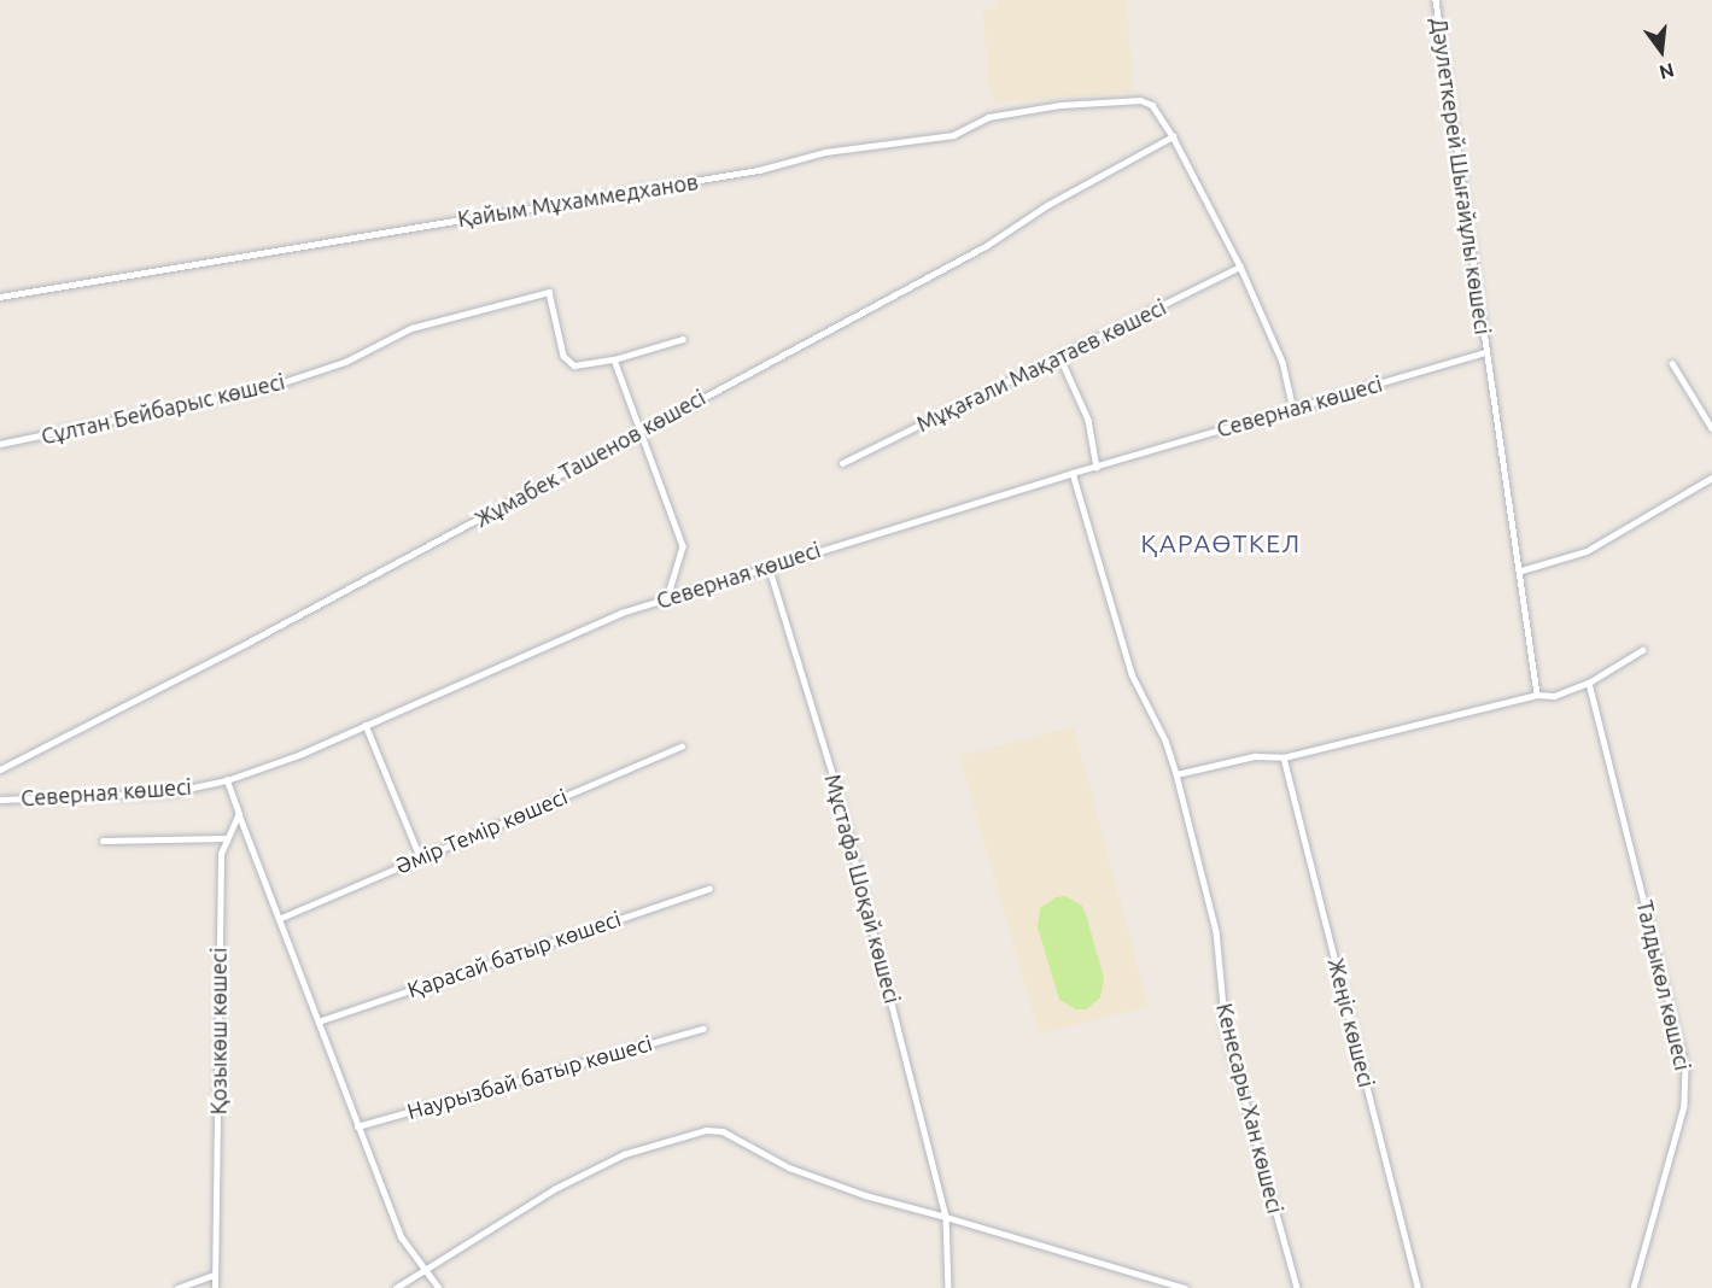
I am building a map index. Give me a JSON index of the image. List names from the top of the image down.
{
  "streets": {
    "street": [
      "Дәулеткерей Шығайұлы көшесі",
      "Қайым Мұхаммедханов",
      "Мұқағали Мақатаев көшесі",
      "Северная көшесі",
      "Сұлтан Бейбарыс көшесі",
      "Жұмабек Ташенов көшесі",
      "Әмір Темір көшесі",
      "Мұстафа Шоқай көшесі",
      "Қарасай батыр көшесі",
      "Талдыкөл көшесі",
      "Жеңіс көшесі",
      "Қозыкөш көшесі",
      "Наурызбай батыр көшесі",
      "Кенесары Хан көшесі"
    ]
  },
  "crossings": [
    ["Дәулеткерей Шығайұлы көшесі", "Северная көшесі"],
    ["Қайым Мұхаммедханов", "Жұмабек Ташенов көшесі"],
    ["Северная көшесі", "Мұстафа Шоқай көшесі"],
    ["Северная көшесі", "Кенесары Хан көшесі"]
  ],
  "districts": ["ҚАРАӨТКЕЛ"],
  "north": "bottom"
}
